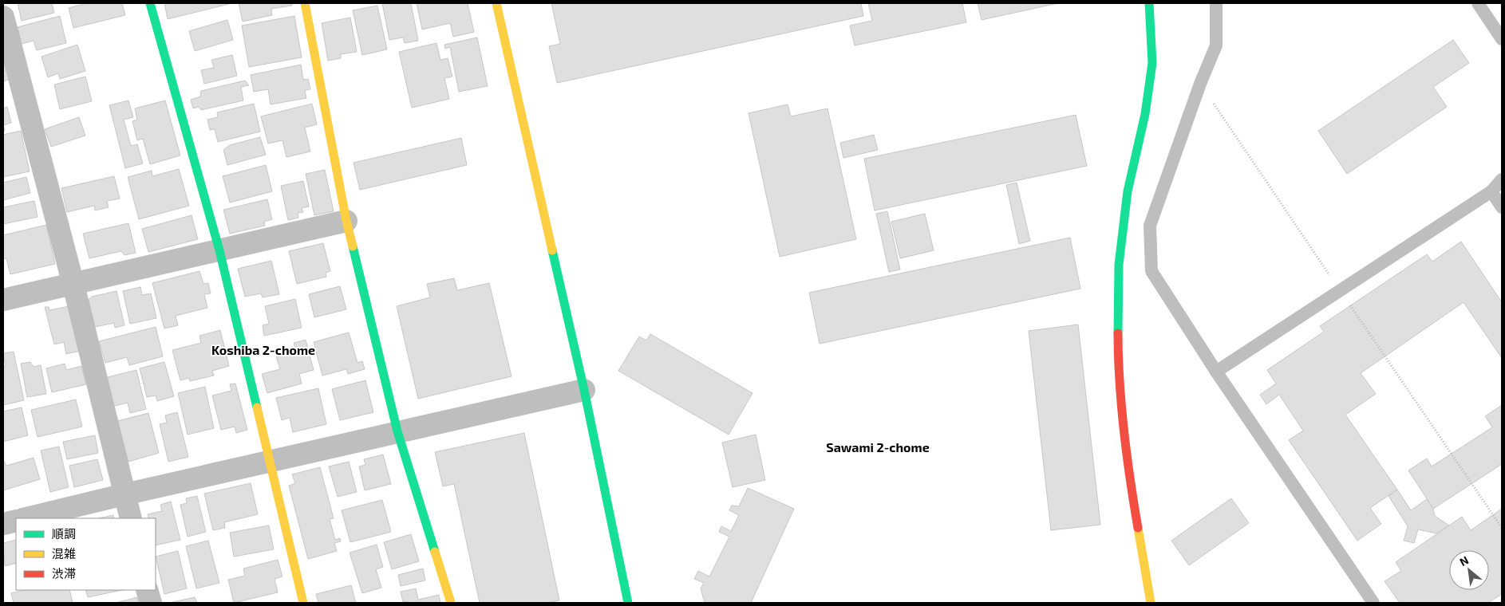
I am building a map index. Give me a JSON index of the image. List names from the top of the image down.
{
  "districts": ["Koshiba 2-chome", "Sawami 2-chome"],
  "legend": ["順調", "混雑", "渋滞"],
  "north": "top left"
}
